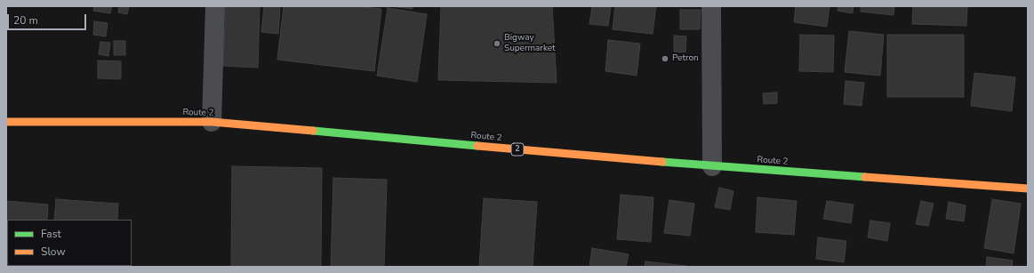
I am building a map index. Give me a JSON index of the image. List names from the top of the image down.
{
  "streets": {
    "highway": ["Route 2", "2"]
  },
  "places": ["Bigway Supermarket", "Petron"],
  "legend": ["Fast", "Slow"],
  "scale_bar": "20 m"
}
